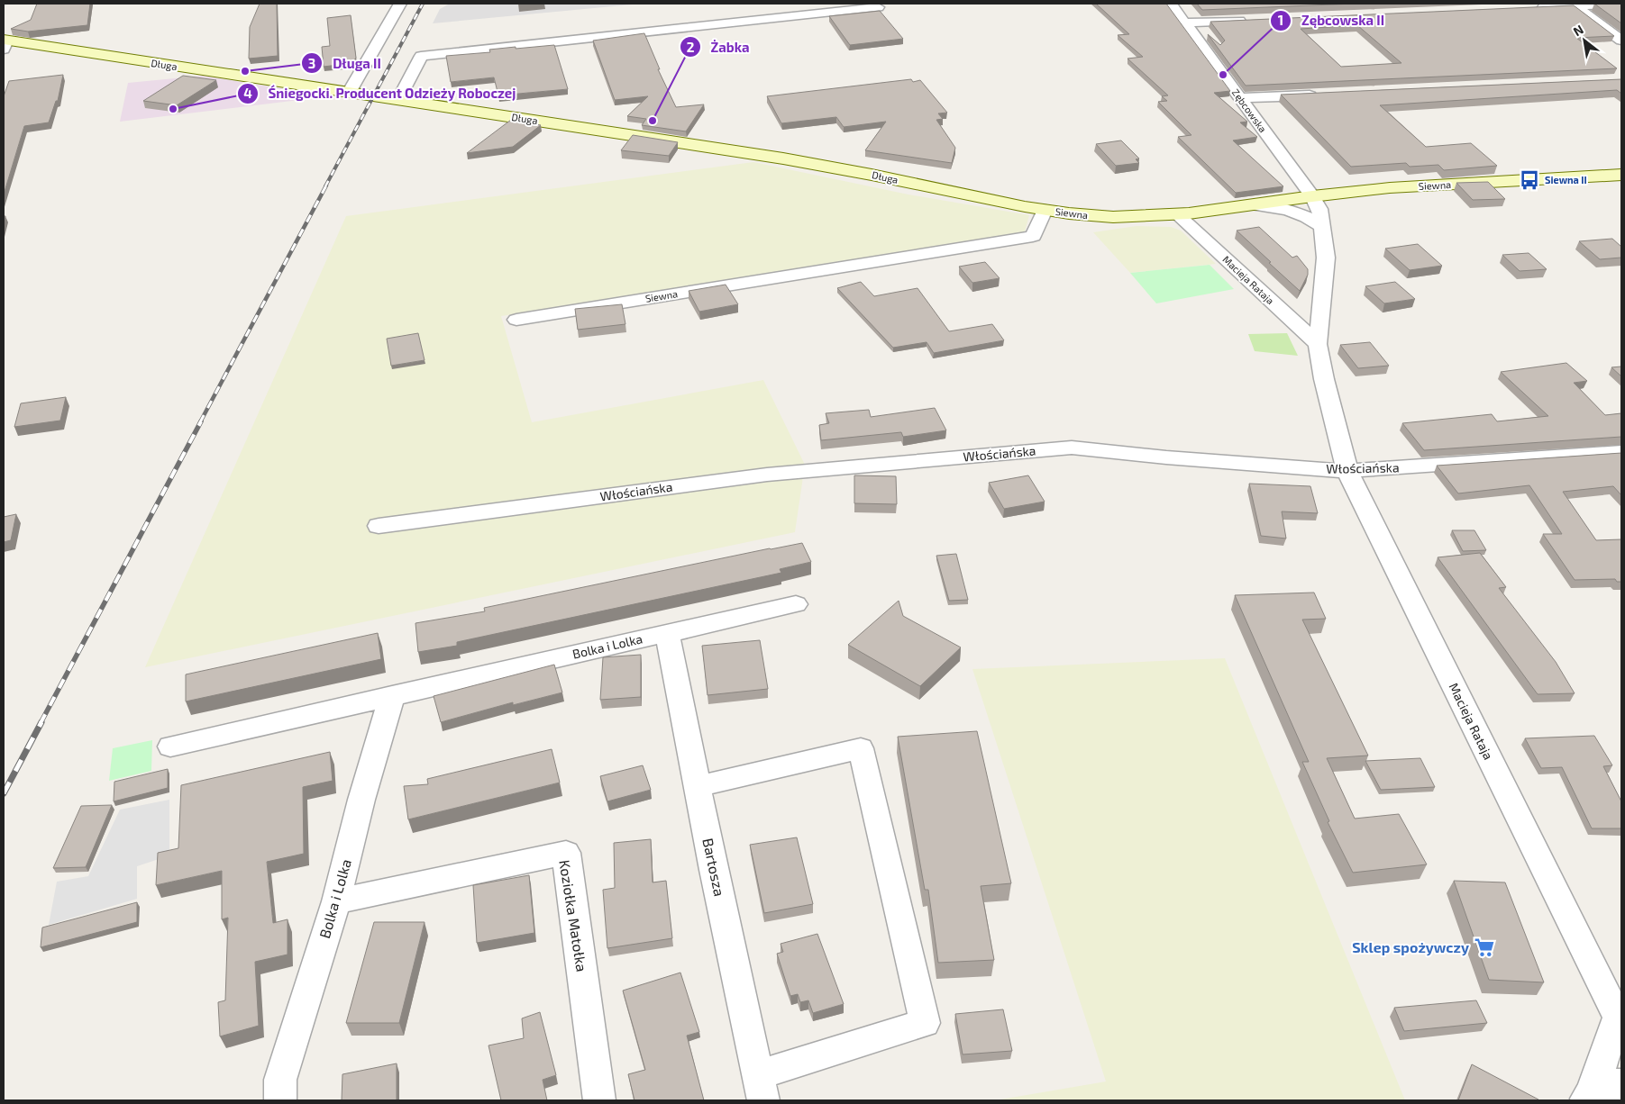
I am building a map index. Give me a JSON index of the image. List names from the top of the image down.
{
  "streets": {
    "street": [
      "Długa",
      "Zębcowska",
      "Siewna",
      "Macieja Rataja",
      "Włościańska",
      "Bolka i Lolka",
      "Bartosza",
      "Koziołka Matołka"
    ]
  },
  "crossings": [
    ["Długa", "Siewna"],
    ["Zębcowska", "Siewna"],
    ["Zębcowska", "Macieja Rataja"],
    ["Siewna", "Macieja Rataja"],
    ["Macieja Rataja", "Włościańska"],
    ["Bolka i Lolka", "Bartosza"],
    ["Bolka i Lolka", "Koziołka Matołka"]
  ],
  "places": {
    "other": [
      "Długa II",
      "Zębcowska II",
      "Śniegocki. Producent Odzieży Roboczej",
      "Żabka"
    ],
    "bus stop": ["Siewna II"],
    "supermarket": ["Sklep spożywczy"]
  },
  "north": "top left"
}
